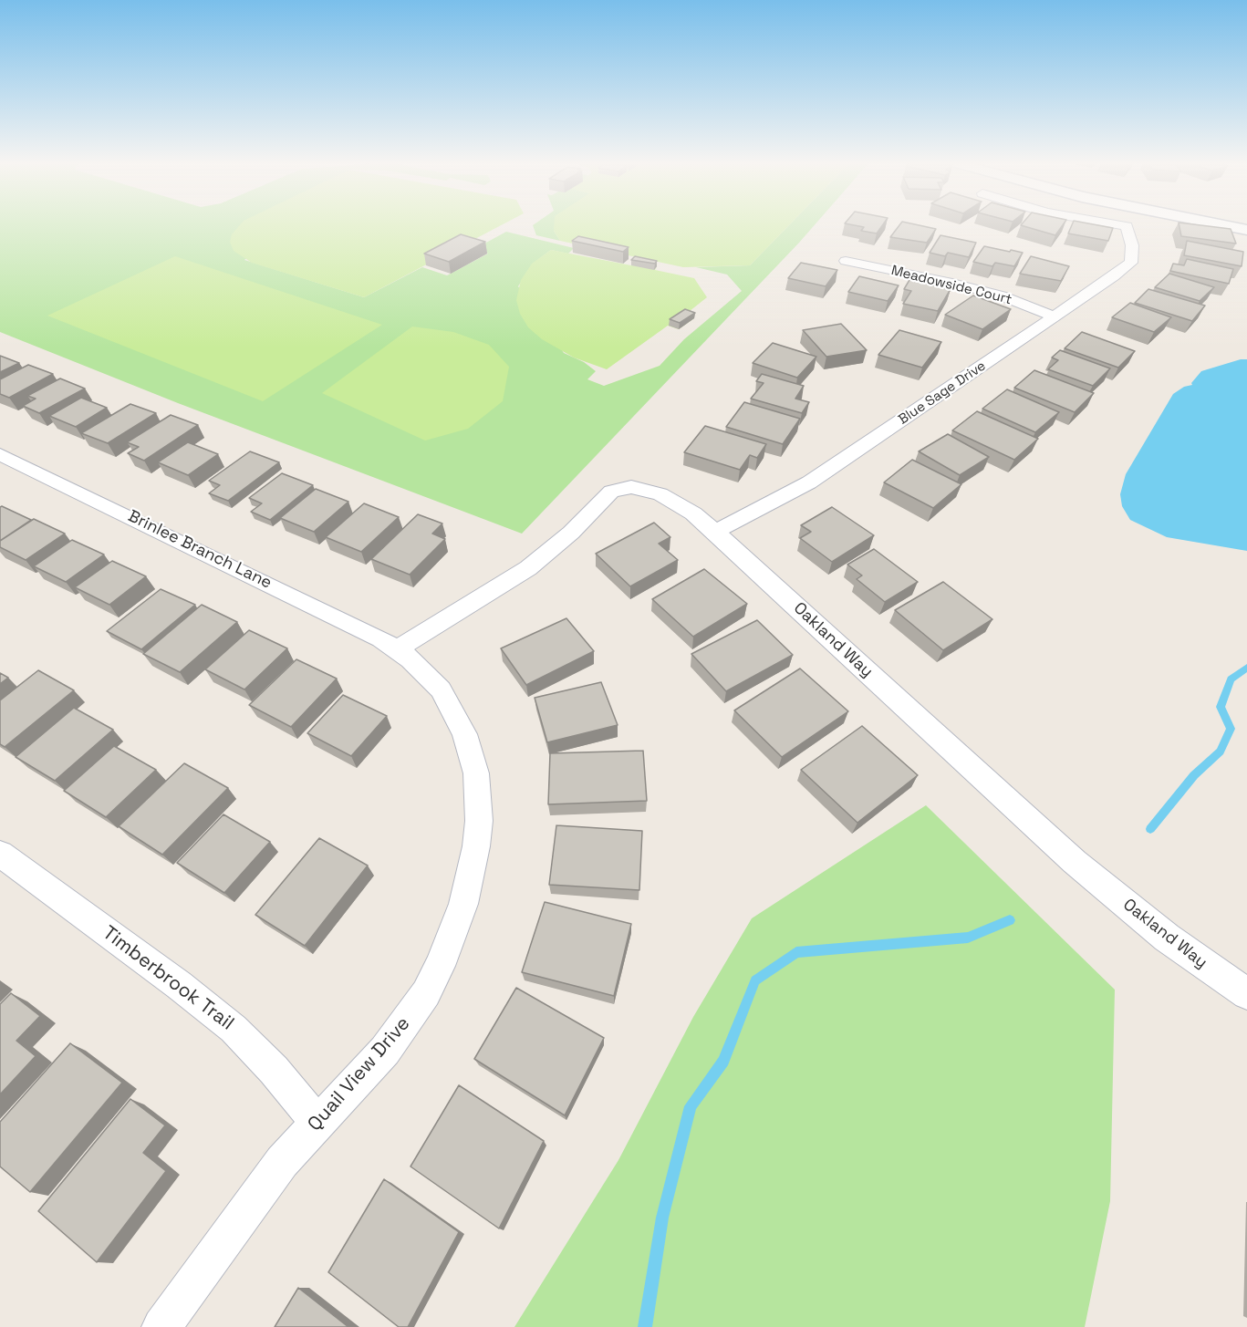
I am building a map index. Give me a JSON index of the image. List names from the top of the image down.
{
  "streets": {
    "street": [
      "Meadowside Court",
      "Blue Sage Drive",
      "Brinlee Branch Lane",
      "Oakland Way",
      "Timberbrook Trail",
      "Quail View Drive"
    ]
  },
  "crossings": [
    ["Meadowside Court", "Blue Sage Drive"],
    ["Blue Sage Drive", "Oakland Way"],
    ["Brinlee Branch Lane", "Oakland Way"],
    ["Brinlee Branch Lane", "Quail View Drive"],
    ["Oakland Way", "Quail View Drive"],
    ["Timberbrook Trail", "Quail View Drive"]
  ]
}
